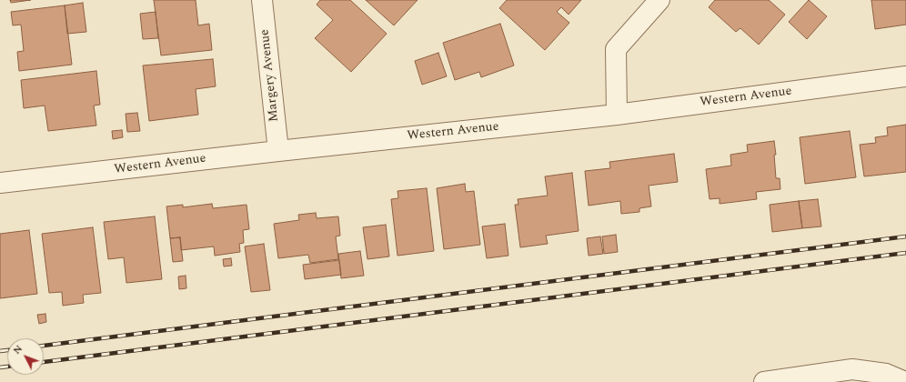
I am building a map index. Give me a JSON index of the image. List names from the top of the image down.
{
  "streets": {
    "street": ["Margery Avenue", "Western Avenue"]
  },
  "crossings": [
    ["Margery Avenue", "Western Avenue"]
  ],
  "north": "top left"
}
